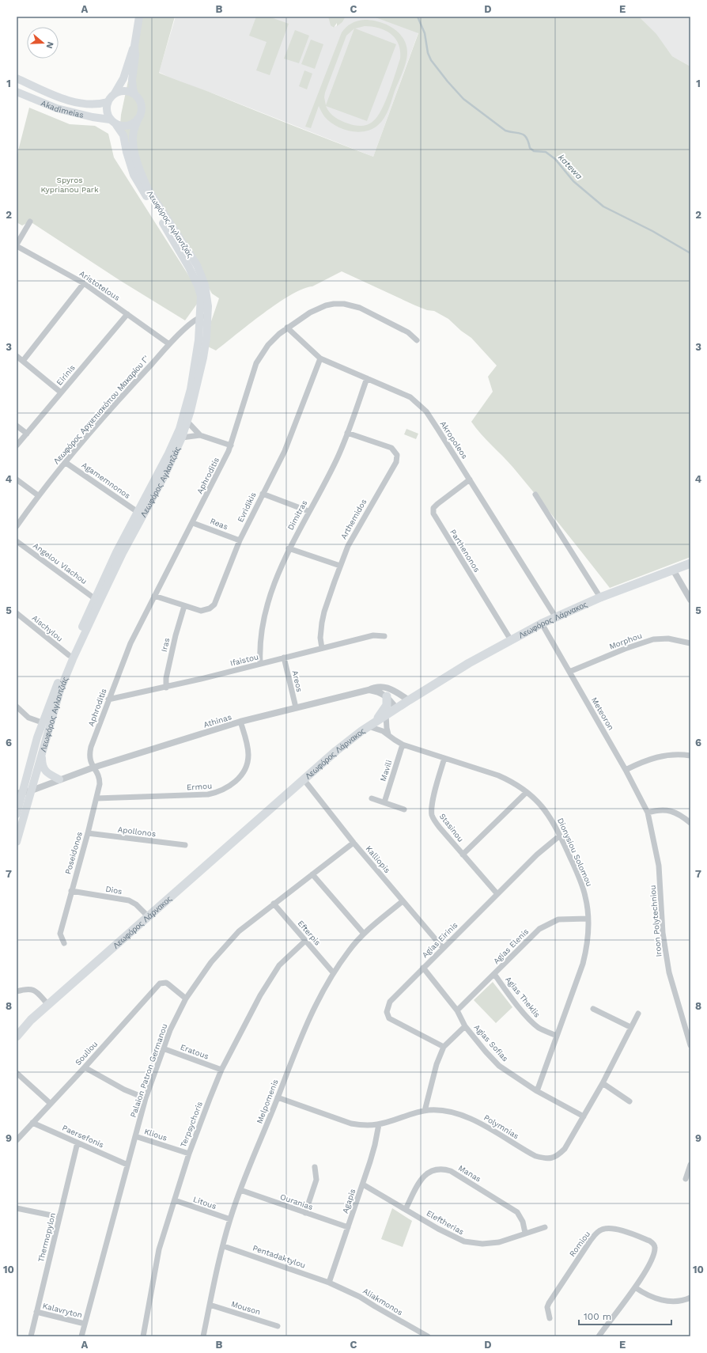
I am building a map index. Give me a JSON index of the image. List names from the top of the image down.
{
  "streets": {
    "main road": ["Akadimeias", "Λεωφόρος Αγλαντζιάς", "Λεωφόρος Λάρνακος"],
    "street": [
      "Aristotelous",
      "Eirinis",
      "Λεωφόρος Αρχιεπισκόπου Μακαρίου Γ'",
      "Akropoleos",
      "Aphroditis",
      "Agamemnonos",
      "Evridikis",
      "Dimitras",
      "Arthemidos",
      "Reas",
      "Parthenonos",
      "Angelou Vlachou",
      "Aischylou",
      "Morphou",
      "Iras",
      "Ifaistou",
      "Areos",
      "Meteoron",
      "Athinas",
      "Mavili",
      "Ermou",
      "Stasinou",
      "Apollonos",
      "Dionysiou Solomou",
      "Poseidonos",
      "Kalliopis",
      "Dios",
      "Iroon Polytechniou",
      "Efterpis",
      "Agias Eirinis",
      "Agias Elenis",
      "Agias Theklis",
      "Agias Sofias",
      "Eratous",
      "Souliou",
      "Palaion Patron Germanou",
      "Melpomenis",
      "Terpsychoris",
      "Polymnias",
      "Klious",
      "Paersefonis",
      "Manas",
      "Agapis",
      "Ouranias",
      "Litous",
      "Eleftherias",
      "Thermopylon",
      "Romiou",
      "Pentadaktylou",
      "Aliakmonos",
      "Mouson",
      "Kalavryton"
    ]
  },
  "crossings": [
    ["Akadimeias", "Λεωφόρος Αγλαντζιάς"],
    ["Λεωφόρος Αγλαντζιάς", "Λεωφόρος Αρχιεπισκόπου Μακαρίου Γ'"],
    ["Λεωφόρος Αγλαντζιάς", "Agamemnonos"],
    ["Λεωφόρος Αγλαντζιάς", "Angelou Vlachou"],
    ["Λεωφόρος Αγλαντζιάς", "Aischylou"],
    ["Λεωφόρος Αγλαντζιάς", "Athinas"],
    ["Aristotelous", "Eirinis"],
    ["Aristotelous", "Λεωφόρος Αρχιεπισκόπου Μακαρίου Γ'"],
    ["Λεωφόρος Αρχιεπισκόπου Μακαρίου Γ'", "Agamemnonos"],
    ["Akropoleos", "Aphroditis"],
    ["Akropoleos", "Evridikis"],
    ["Akropoleos", "Dimitras"],
    ["Akropoleos", "Parthenonos"],
    ["Akropoleos", "Λεωφόρος Λάρνακος"],
    ["Aphroditis", "Evridikis"],
    ["Aphroditis", "Reas"],
    ["Aphroditis", "Ifaistou"],
    ["Aphroditis", "Athinas"],
    ["Aphroditis", "Poseidonos"],
    ["Evridikis", "Reas"],
    ["Evridikis", "Iras"],
    ["Dimitras", "Arthemidos"],
    ["Dimitras", "Ifaistou"],
    ["Arthemidos", "Ifaistou"],
    ["Parthenonos", "Λεωφόρος Λάρνακος"],
    ["Λεωφόρος Λάρνακος", "Meteoron"],
    ["Λεωφόρος Λάρνακος", "Athinas"],
    ["Λεωφόρος Λάρνακος", "Dionysiou Solomou"],
    ["Λεωφόρος Λάρνακος", "Kalliopis"],
    ["Λεωφόρος Λάρνακος", "Dios"],
    ["Morphou", "Meteoron"],
    ["Iras", "Ifaistou"],
    ["Ifaistou", "Areos"],
    ["Areos", "Athinas"],
    ["Meteoron", "Iroon Polytechniou"],
    ["Athinas", "Ermou"],
    ["Athinas", "Poseidonos"],
    ["Mavili", "Dionysiou Solomou"],
    ["Ermou", "Poseidonos"],
    ["Stasinou", "Dionysiou Solomou"],
    ["Stasinou", "Agias Eirinis"],
    ["Apollonos", "Poseidonos"],
    ["Dionysiou Solomou", "Agias Eirinis"],
    ["Dionysiou Solomou", "Agias Elenis"],
    ["Dionysiou Solomou", "Agias Theklis"],
    ["Dionysiou Solomou", "Agias Sofias"],
    ["Poseidonos", "Dios"],
    ["Kalliopis", "Agias Eirinis"],
    ["Kalliopis", "Palaion Patron Germanou"],
    ["Kalliopis", "Melpomenis"],
    ["Efterpis", "Palaion Patron Germanou"],
    ["Efterpis", "Melpomenis"],
    ["Efterpis", "Terpsychoris"],
    ["Agias Eirinis", "Agias Sofias"],
    ["Agias Elenis", "Agias Theklis"],
    ["Agias Elenis", "Agias Sofias"],
    ["Agias Sofias", "Polymnias"],
    ["Eratous", "Palaion Patron Germanou"],
    ["Eratous", "Terpsychoris"],
    ["Souliou", "Palaion Patron Germanou"],
    ["Souliou", "Paersefonis"],
    ["Palaion Patron Germanou", "Klious"],
    ["Palaion Patron Germanou", "Paersefonis"],
    ["Palaion Patron Germanou", "Kalavryton"],
    ["Melpomenis", "Polymnias"],
    ["Melpomenis", "Ouranias"],
    ["Melpomenis", "Litous"],
    ["Melpomenis", "Pentadaktylou"],
    ["Melpomenis", "Mouson"],
    ["Terpsychoris", "Klious"],
    ["Terpsychoris", "Litous"],
    ["Polymnias", "Agapis"],
    ["Paersefonis", "Thermopylon"],
    ["Manas", "Eleftherias"],
    ["Agapis", "Ouranias"],
    ["Agapis", "Eleftherias"],
    ["Agapis", "Pentadaktylou"],
    ["Agapis", "Aliakmonos"],
    ["Thermopylon", "Kalavryton"],
    ["Pentadaktylou", "Aliakmonos"]
  ],
  "water": ["katewa"],
  "parks": ["Spyros Kyprianou Park"],
  "scale_bar": "100 m",
  "north": "right",
  "grid": {
    "columns": [
      "A",
      "B",
      "C",
      "D",
      "E"
    ],
    "rows": [
      "1",
      "2",
      "3",
      "4",
      "5",
      "6",
      "7",
      "8",
      "9",
      "10"
    ]
  }
}
